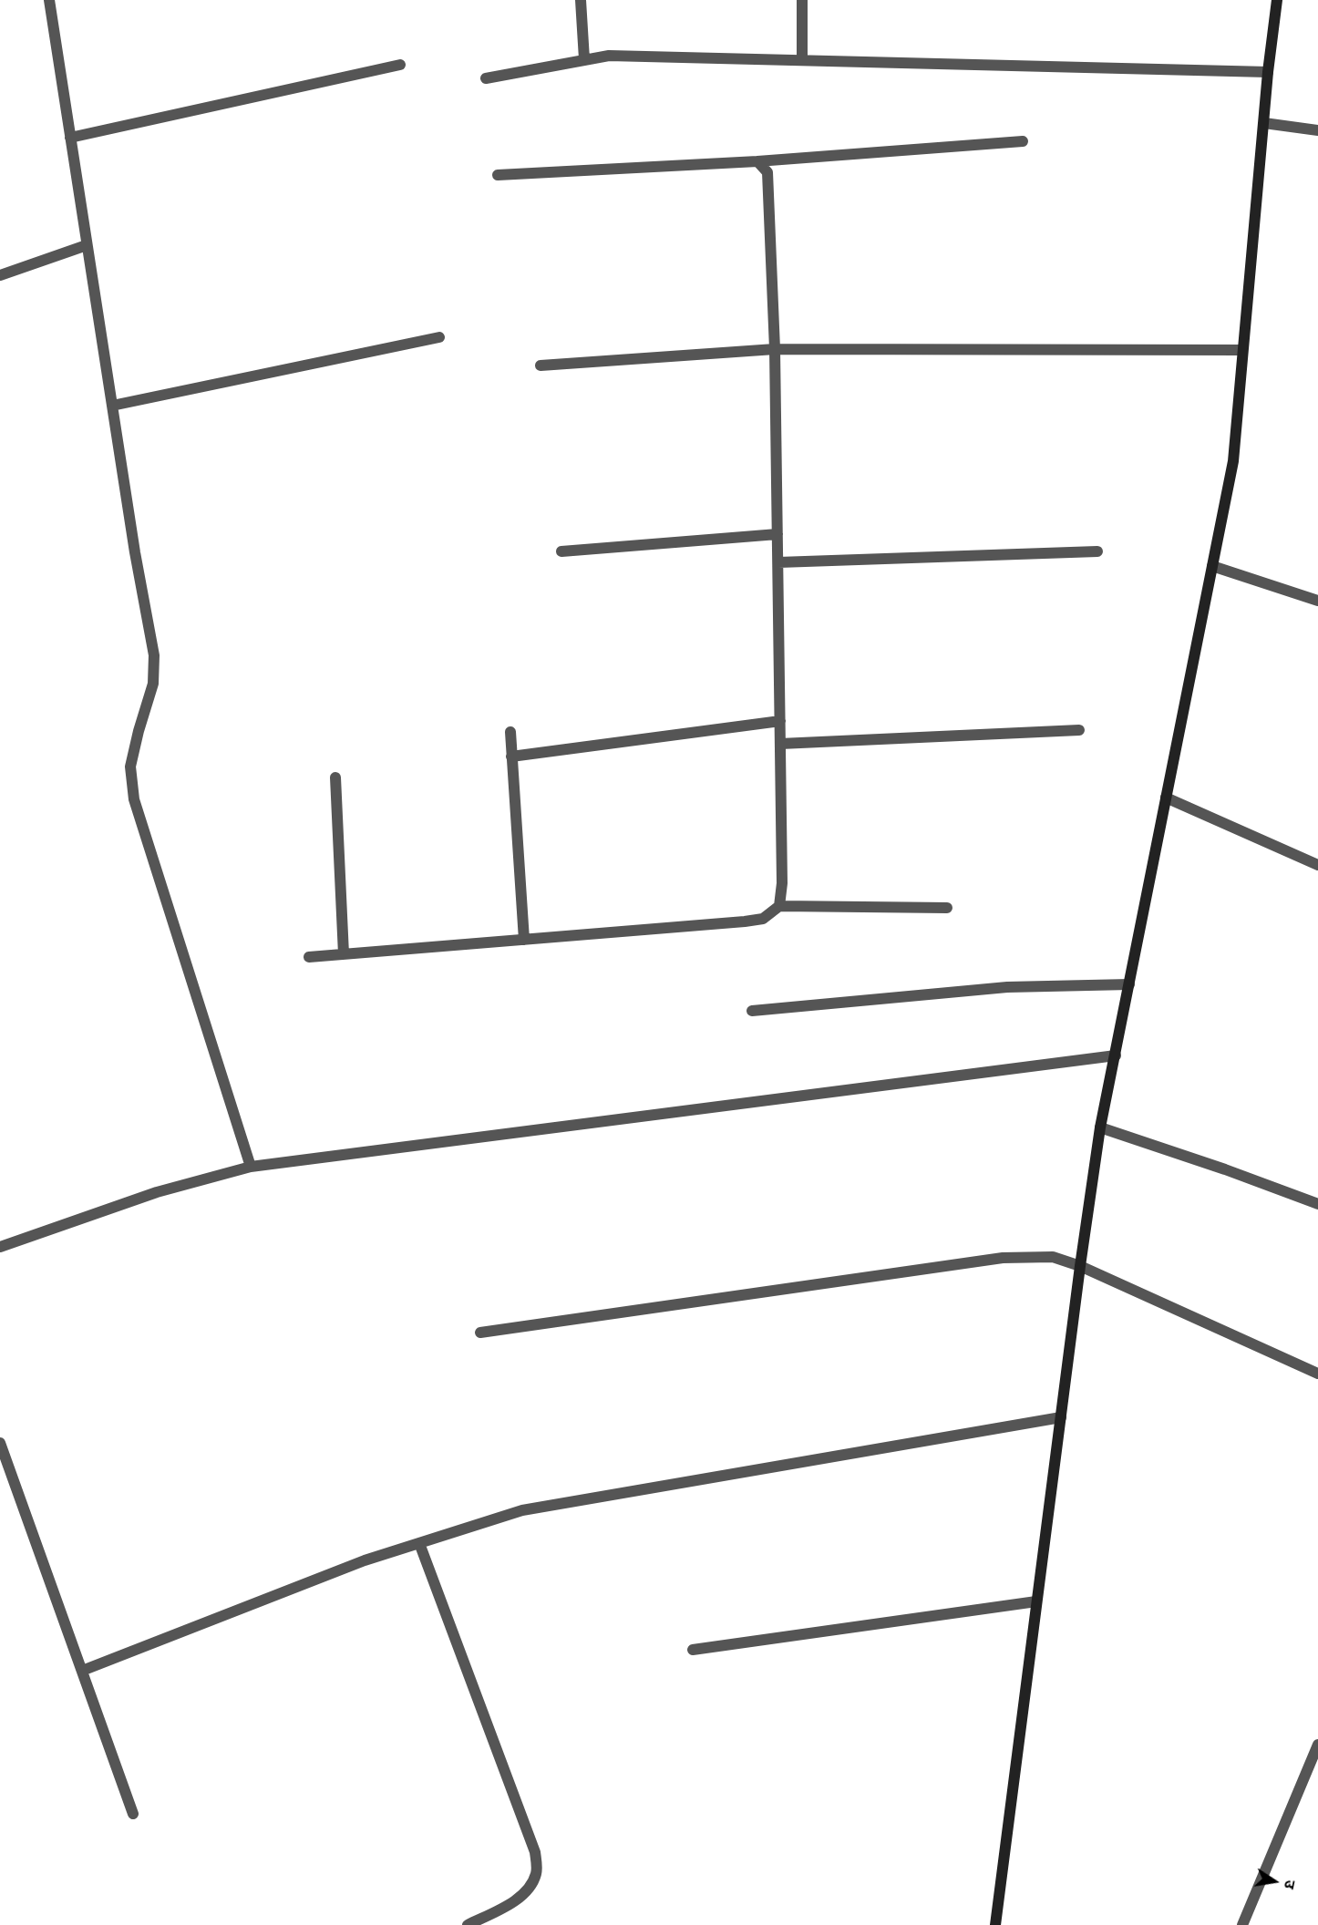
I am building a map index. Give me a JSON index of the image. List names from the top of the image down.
{
  "north": "right"
}
